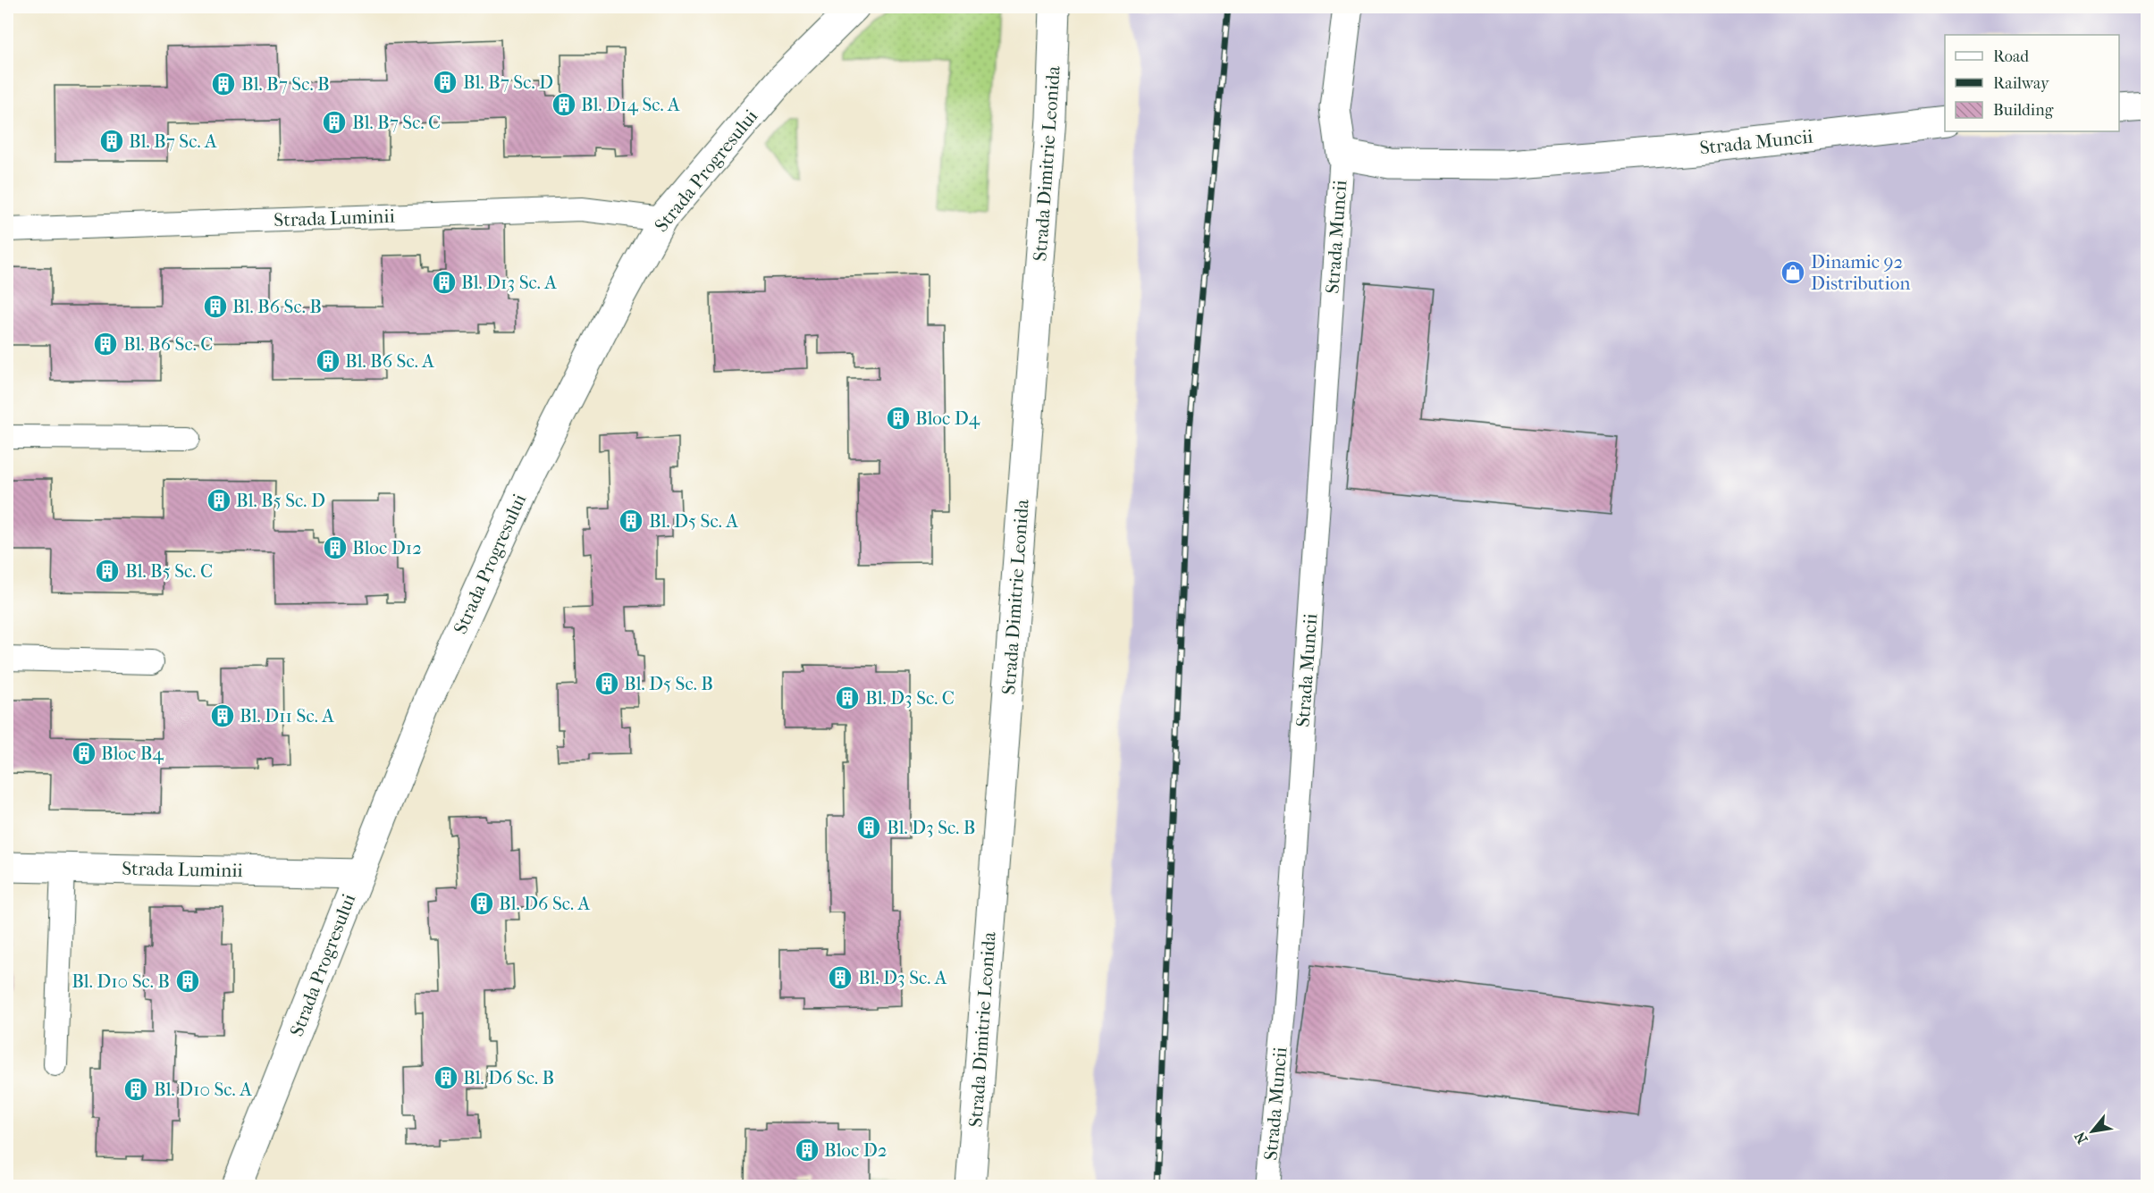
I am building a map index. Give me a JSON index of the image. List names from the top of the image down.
{
  "streets": {
    "street": [
      "Strada Muncii",
      "Strada Dimitrie Leonida",
      "Strada Progresului",
      "Strada Luminii"
    ]
  },
  "crossings": [
    ["Strada Progresului", "Strada Luminii"]
  ],
  "places": {
    "building": [
      "Bl. B7 Sc. D",
      "Bl. B7 Sc. B",
      "Bl. D14 Sc. A",
      "Bl. B7 Sc. C",
      "Bl. B7 Sc. A",
      "Bl. D13 Sc. A",
      "Bl. B6 Sc. B",
      "Bl. B6 Sc. C",
      "Bl. B6 Sc. A",
      "Bloc D4",
      "Bl. B5 Sc. D",
      "Bl. D5 Sc. A",
      "Bloc D12",
      "Bl. B5 Sc. C",
      "Bl. D5 Sc. B",
      "Bl. D3 Sc. C",
      "Bl. D11 Sc. A",
      "Bloc B4",
      "Bl. D3 Sc. B",
      "Bl. D6 Sc. A",
      "Bl. D3 Sc. A",
      "Bl. D10 Sc. B",
      "Bl. D6 Sc. B",
      "Bl. D10 Sc. A",
      "Bloc D2"
    ],
    "shop": ["Dinamic 92 Distribution"]
  },
  "legend": ["Road", "Railway", "Building"],
  "north": "bottom left"
}
